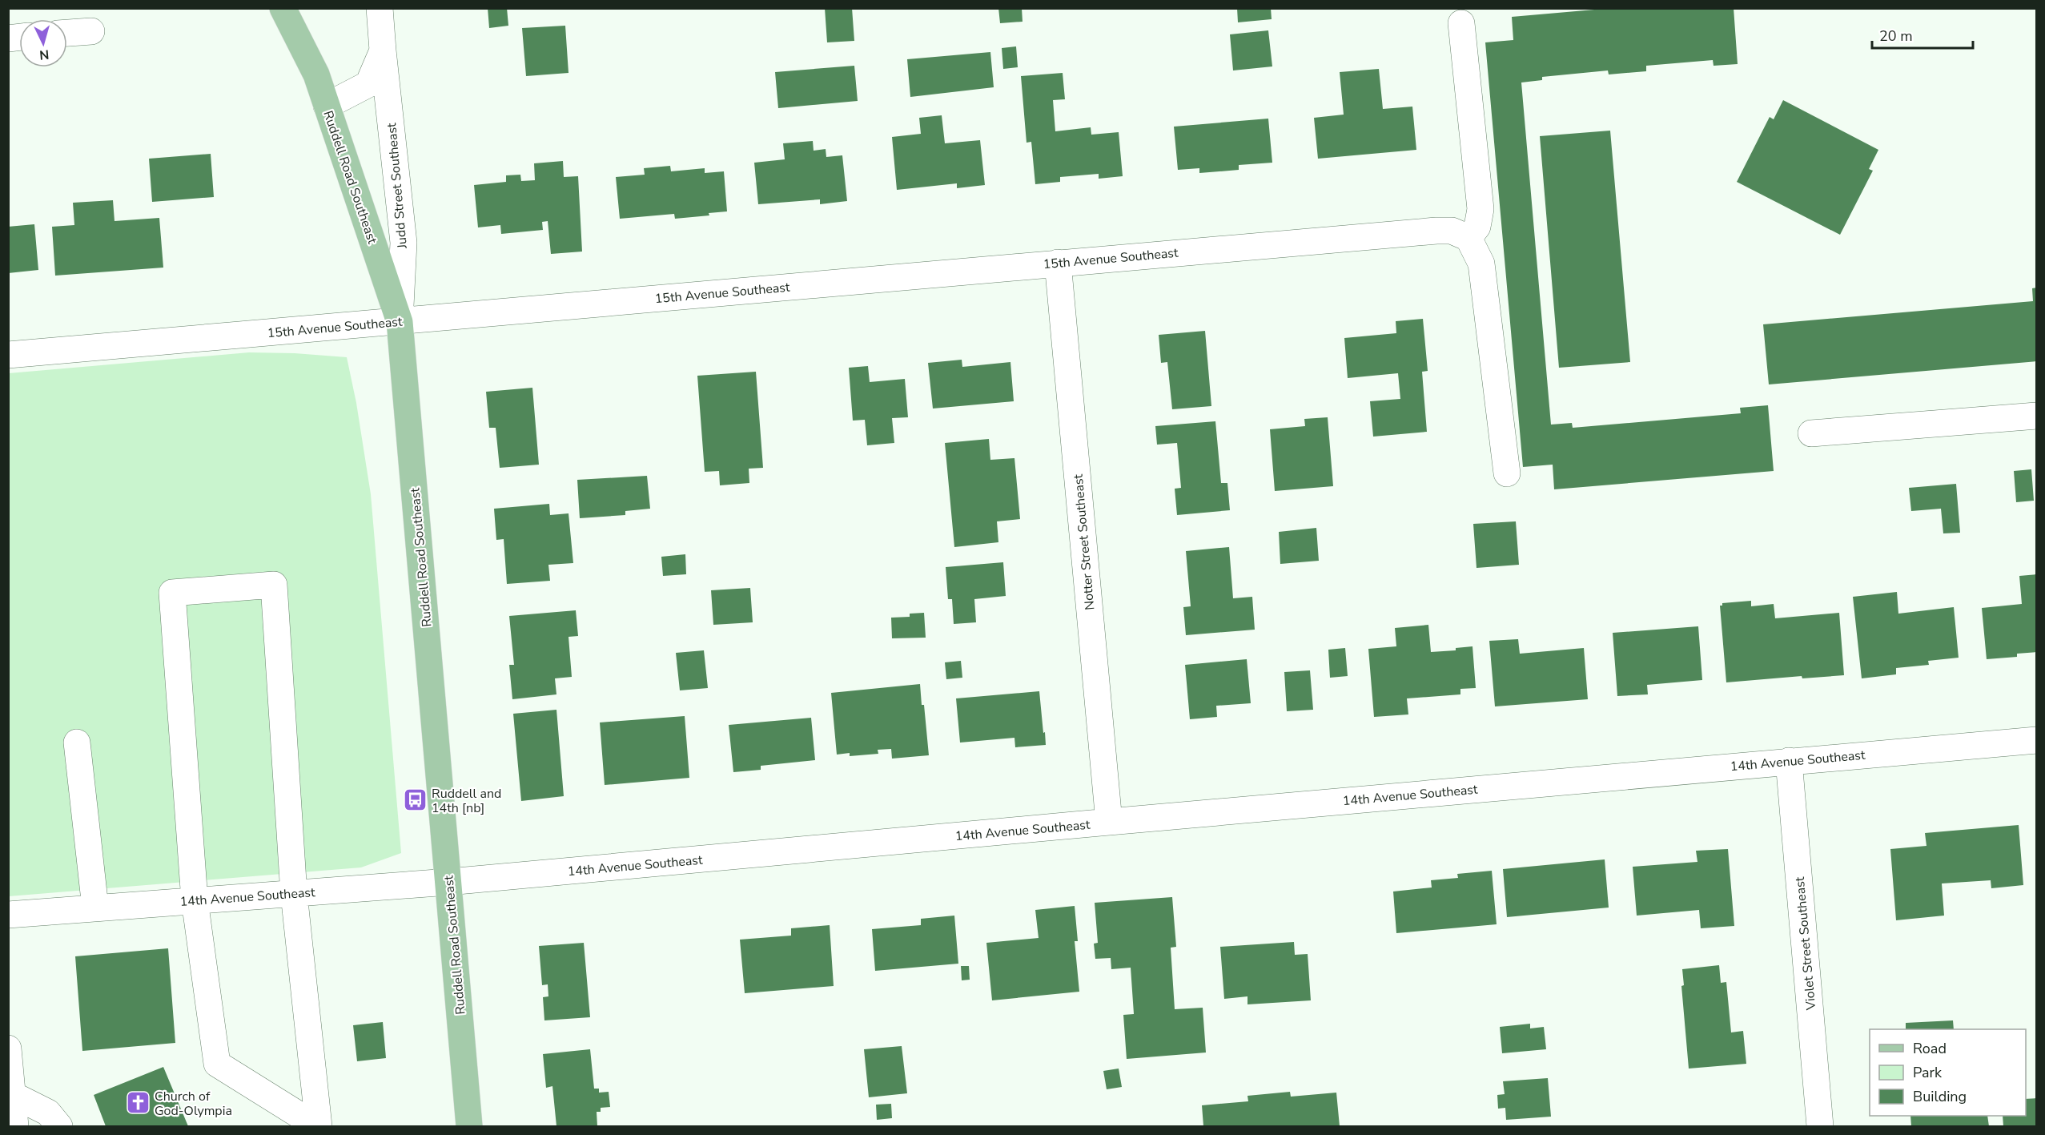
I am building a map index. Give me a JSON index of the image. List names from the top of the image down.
{
  "streets": {
    "main road": ["Ruddell Road Southeast"],
    "street": [
      "Judd Street Southeast",
      "15th Avenue Southeast",
      "Notter Street Southeast",
      "14th Avenue Southeast",
      "Violet Street Southeast"
    ]
  },
  "crossings": [
    ["Ruddell Road Southeast", "Judd Street Southeast"],
    ["Ruddell Road Southeast", "15th Avenue Southeast"],
    ["Ruddell Road Southeast", "14th Avenue Southeast"],
    ["Judd Street Southeast", "15th Avenue Southeast"],
    ["15th Avenue Southeast", "Notter Street Southeast"],
    ["Notter Street Southeast", "14th Avenue Southeast"],
    ["14th Avenue Southeast", "Violet Street Southeast"]
  ],
  "places": {
    "bus stop": ["Ruddell and 14th [nb]"],
    "church": ["Church of God-Olympia"]
  },
  "legend": ["Road", "Park", "Building"],
  "scale_bar": "20 m",
  "north": "bottom"
}
